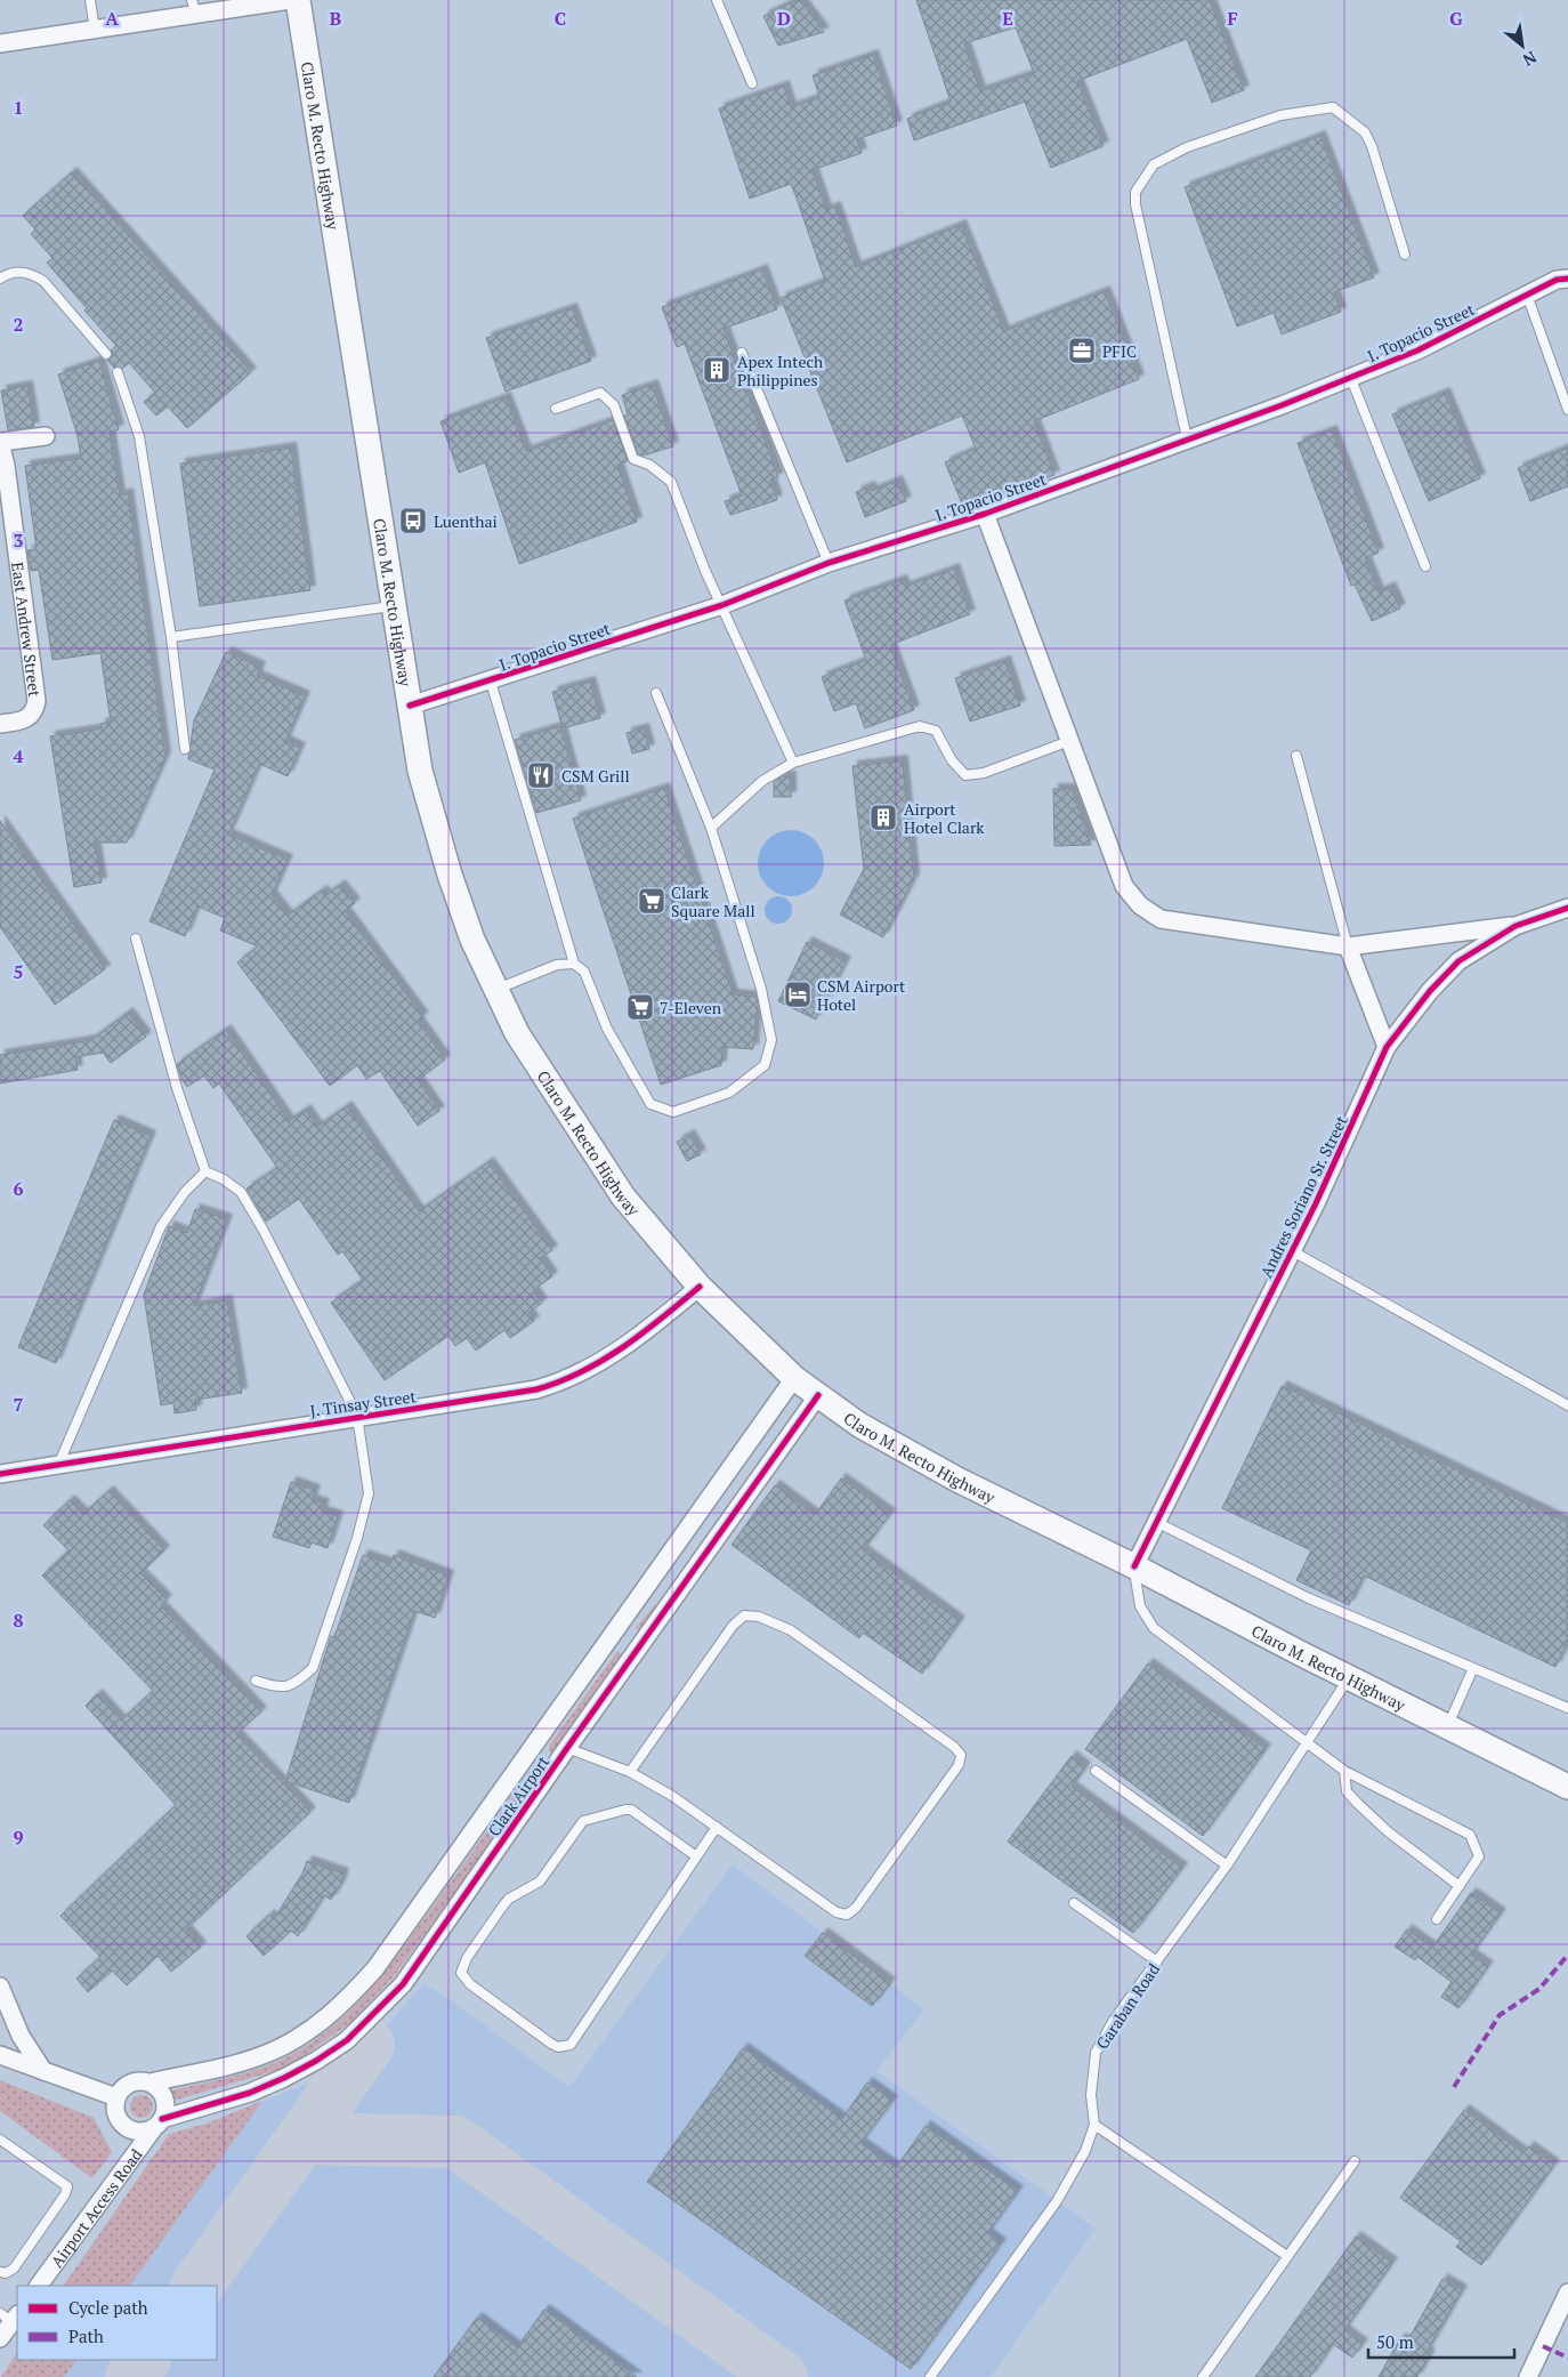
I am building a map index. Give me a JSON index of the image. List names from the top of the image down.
{
  "streets": {
    "main road": ["Claro M. Recto Highway"],
    "street": [
      "I. Topacio Street",
      "East Andrew Street",
      "Andres Soriano Sr. Street",
      "J. Tinsay Street",
      "Clark Airport",
      "Airport Access Road"
    ],
    "lane": ["Garaban Road"]
  },
  "crossings": [
    ["Claro M. Recto Highway", "I. Topacio Street"],
    ["Claro M. Recto Highway", "Andres Soriano Sr. Street"],
    ["Claro M. Recto Highway", "J. Tinsay Street"],
    ["Claro M. Recto Highway", "Clark Airport"],
    ["Claro M. Recto Highway", "Garaban Road"],
    ["Clark Airport", "Airport Access Road"]
  ],
  "places": {
    "office": ["PFIC"],
    "building": ["Apex Intech Philippines", "Airport Hotel Clark"],
    "bus stop": ["Luenthai"],
    "restaurant": ["CSM Grill"],
    "supermarket": ["Clark Square Mall", "7-Eleven"],
    "hotel": ["CSM Airport Hotel"]
  },
  "legend": ["Cycle path", "Path"],
  "scale_bar": "50 m",
  "north": "bottom right",
  "grid": {
    "columns": [
      "A",
      "B",
      "C",
      "D",
      "E",
      "F",
      "G"
    ],
    "rows": [
      "1",
      "2",
      "3",
      "4",
      "5",
      "6",
      "7",
      "8",
      "9"
    ]
  }
}
